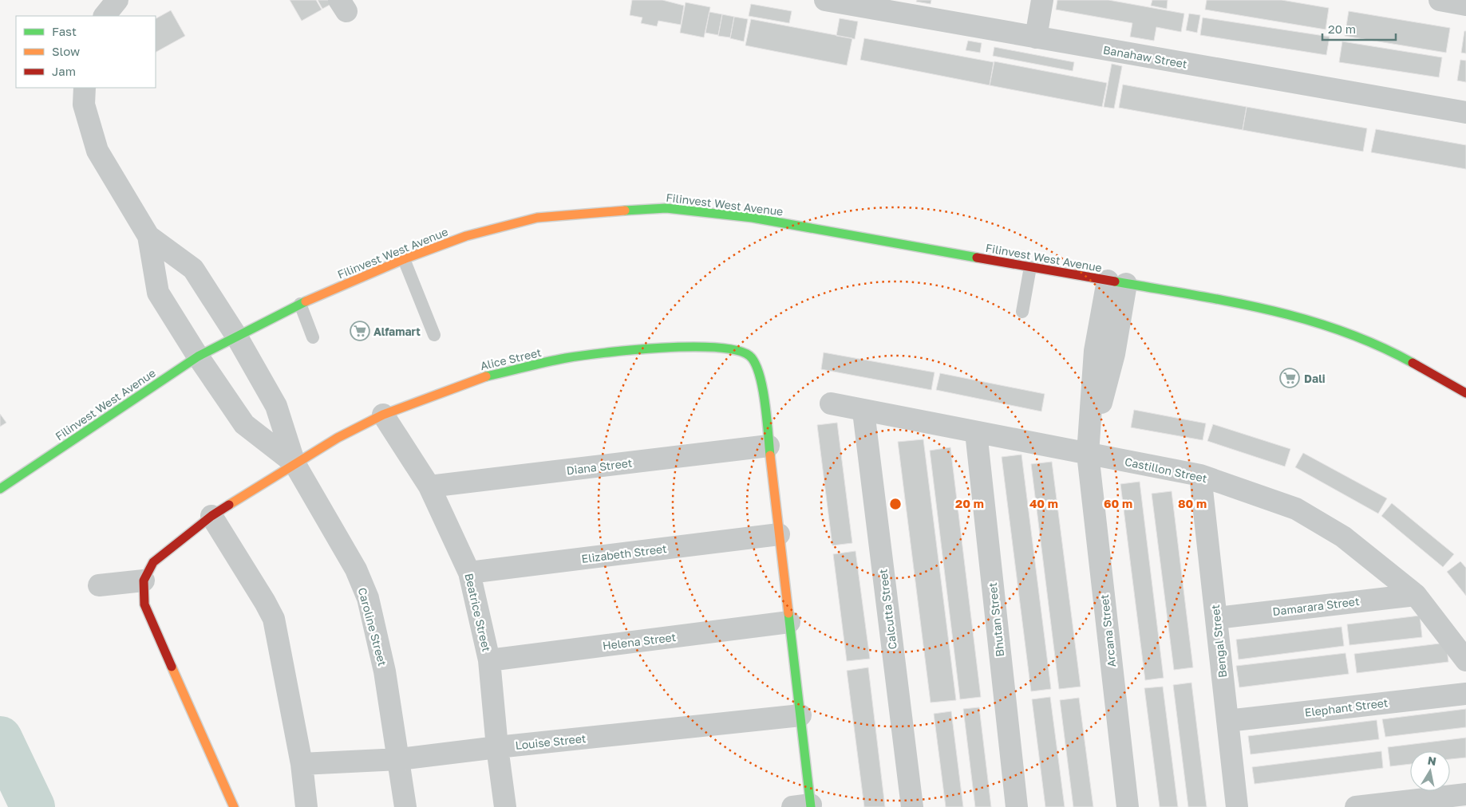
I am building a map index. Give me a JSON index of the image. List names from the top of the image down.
{
  "streets": {
    "street": [
      "Banahaw Street",
      "Filinvest West Avenue",
      "Alice Street",
      "Diana Street",
      "Castillon Street",
      "Elizabeth Street",
      "Damarara Street",
      "Calcutta Street",
      "Beatrice Street",
      "Bhutan Street",
      "Caroline Street",
      "Arcana Street",
      "Helena Street",
      "Bengal Street",
      "Elephant Street",
      "Louise Street"
    ]
  },
  "crossings": [
    ["Alice Street", "Diana Street"],
    ["Alice Street", "Beatrice Street"],
    ["Alice Street", "Caroline Street"],
    ["Diana Street", "Beatrice Street"],
    ["Castillon Street", "Damarara Street"],
    ["Castillon Street", "Calcutta Street"],
    ["Castillon Street", "Bhutan Street"],
    ["Castillon Street", "Arcana Street"],
    ["Castillon Street", "Bengal Street"],
    ["Elizabeth Street", "Beatrice Street"],
    ["Damarara Street", "Bengal Street"],
    ["Beatrice Street", "Helena Street"],
    ["Beatrice Street", "Louise Street"],
    ["Caroline Street", "Louise Street"],
    ["Bengal Street", "Elephant Street"]
  ],
  "places": {
    "supermarket": ["Alfamart", "Dali"]
  },
  "legend": ["Fast", "Slow", "Jam"],
  "scale_bar": "20 m",
  "north": "top",
  "rings": [
    "20 m",
    "40 m",
    "60 m",
    "80 m"
  ]
}
